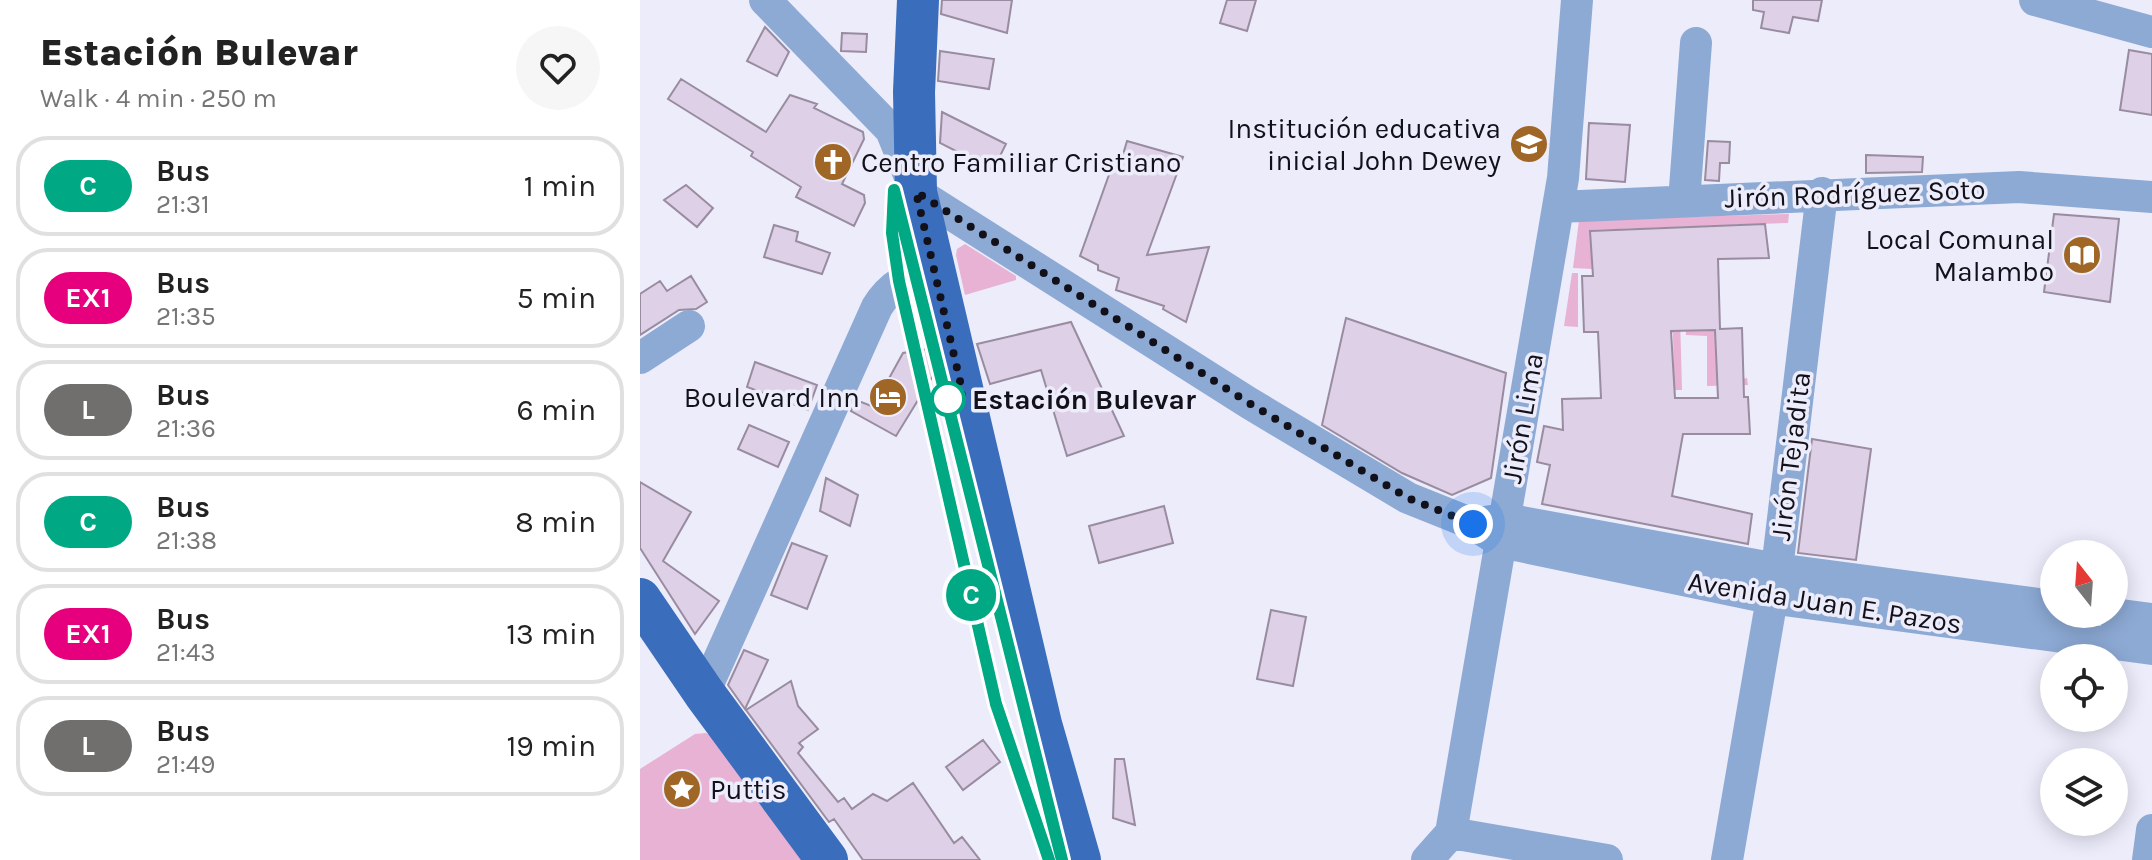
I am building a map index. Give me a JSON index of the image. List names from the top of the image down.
{
  "streets": {
    "street": [
      "Jirón Rodríguez Soto",
      "Jirón Lima",
      "Jirón Tejadita",
      "Avenida Juan E. Pazos"
    ]
  },
  "crossings": [
    ["Jirón Rodríguez Soto", "Jirón Lima"],
    ["Jirón Rodríguez Soto", "Jirón Tejadita"],
    ["Jirón Lima", "Avenida Juan E. Pazos"],
    ["Jirón Tejadita", "Avenida Juan E. Pazos"]
  ],
  "places": {
    "school or university": ["Institución educativa inicial John Dewey"],
    "church": ["Centro Familiar Cristiano"],
    "library": ["Local Comunal Malambo"],
    "hotel": ["Boulevard Inn"],
    "other": ["Estación Bulevar"],
    "place": ["Puttis"]
  },
  "lines": ["bus line C"],
  "north": "top",
  "page": {
    "heading": ["Estación Bulevar", "Walk · 4 min · 250 m"],
    "on_map": "C",
    "list": [
      {
        "mark": "C",
        "name": "Bus",
        "note": "21:31",
        "value": "1 min"
      },
      {
        "mark": "EX1",
        "name": "Bus",
        "note": "21:35",
        "value": "5 min"
      },
      {
        "mark": "L",
        "name": "Bus",
        "note": "21:36",
        "value": "6 min"
      },
      {
        "mark": "C",
        "name": "Bus",
        "note": "21:38",
        "value": "8 min"
      },
      {
        "mark": "EX1",
        "name": "Bus",
        "note": "21:43",
        "value": "13 min"
      },
      {
        "mark": "L",
        "name": "Bus",
        "note": "21:49",
        "value": "19 min"
      }
    ]
  }
}
